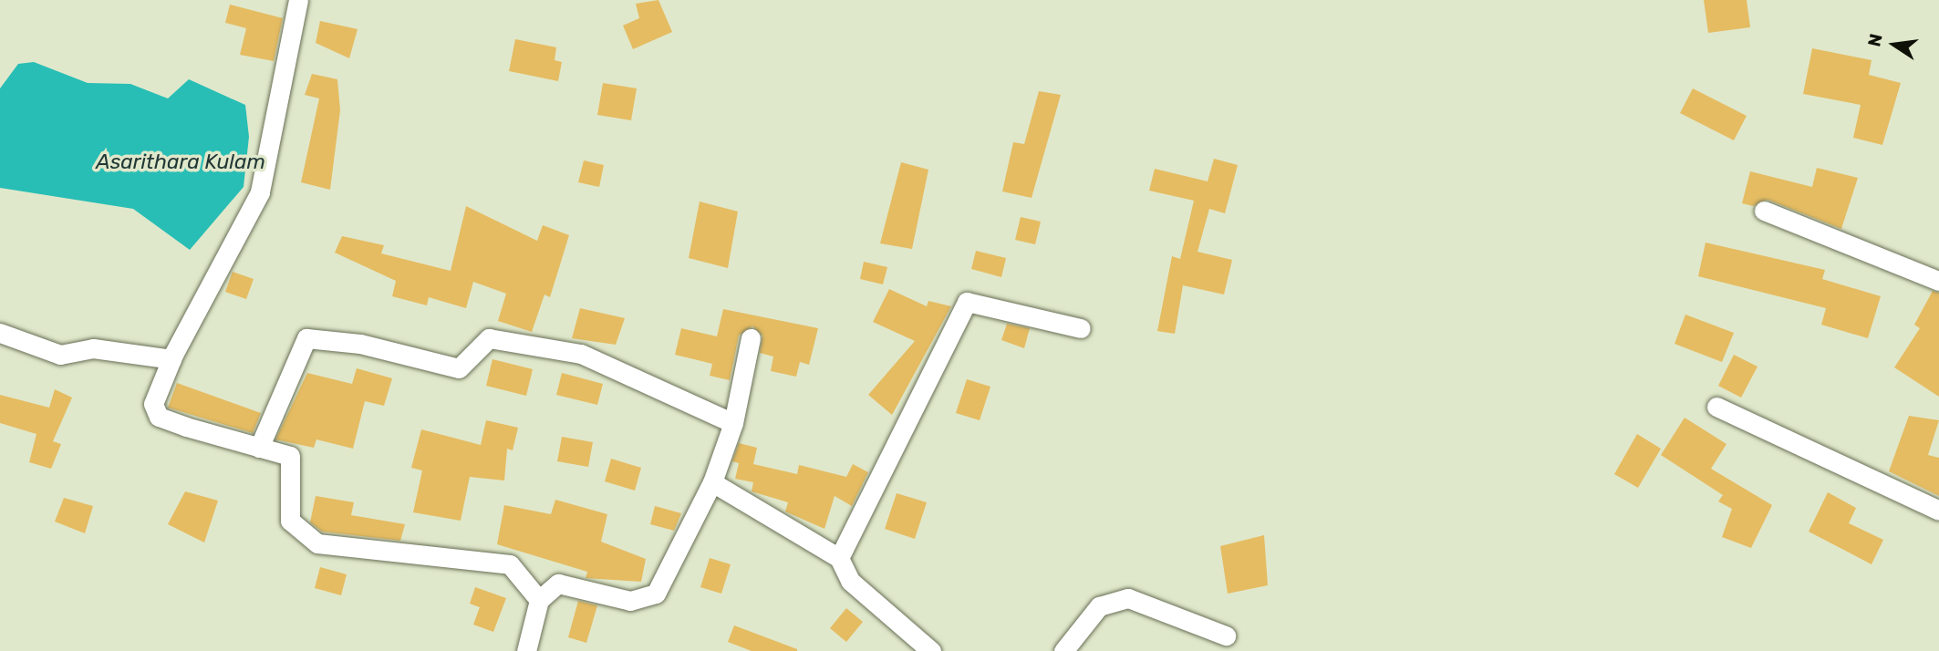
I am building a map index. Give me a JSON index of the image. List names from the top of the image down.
{
  "water": ["Asarithara Kulam"],
  "north": "left"
}
